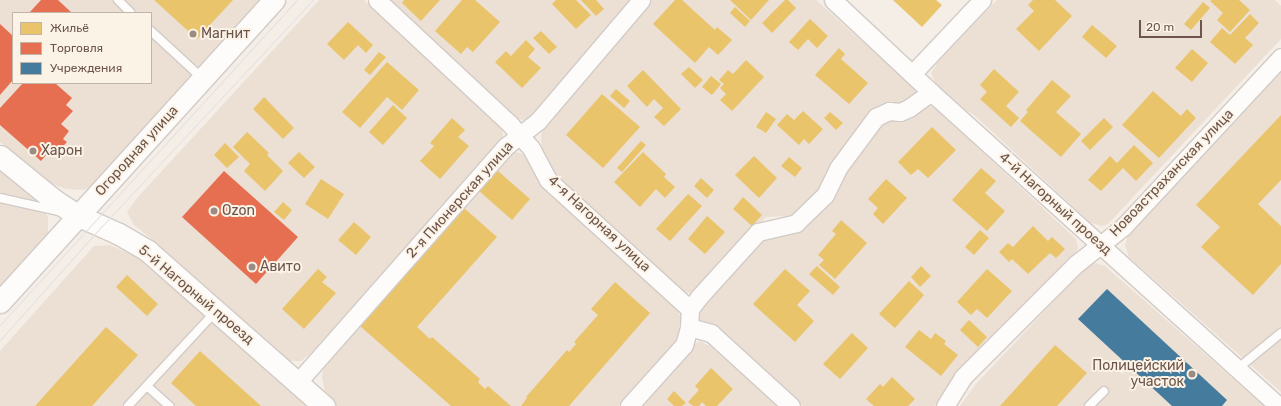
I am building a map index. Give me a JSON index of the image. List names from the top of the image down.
{
  "streets": {
    "street": [
      "Огородная улица",
      "Новоастраханская улица",
      "2-я Пионерская улица",
      "4-й Нагорный проезд",
      "4-я Нагорная улица",
      "5-й Нагорный проезд"
    ]
  },
  "crossings": [
    ["Огородная улица", "5-й Нагорный проезд"],
    ["Новоастраханская улица", "4-й Нагорный проезд"],
    ["2-я Пионерская улица", "4-я Нагорная улица"],
    ["2-я Пионерская улица", "5-й Нагорный проезд"]
  ],
  "places": [
    "Магнит",
    "Харон",
    "Ozon",
    "Авито",
    "Полицейский участок"
  ],
  "legend": ["Жильё", "Торговля", "Учреждения"],
  "scale_bar": "20 m"
}
